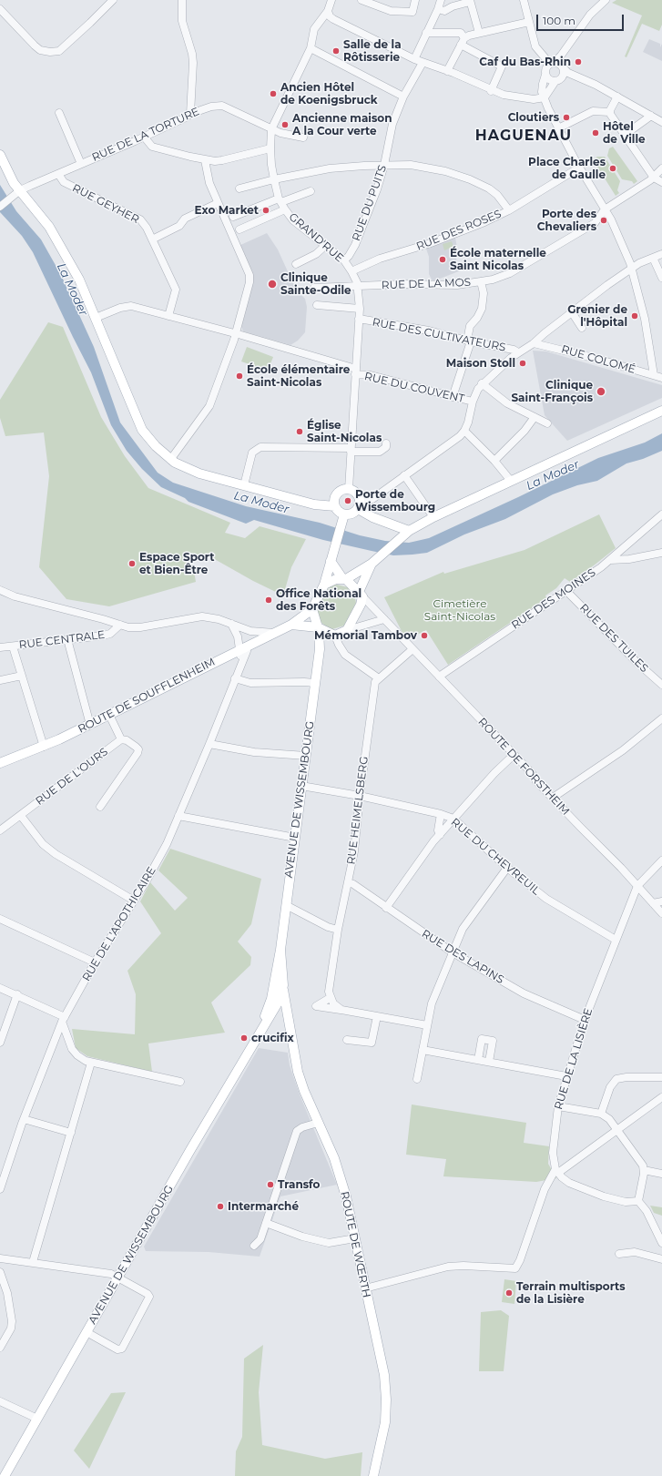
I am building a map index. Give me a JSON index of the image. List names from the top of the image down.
{
  "streets": {
    "main road": ["ROUTE DE SOUFFLENHEIM", "AVENUE DE WISSEMBOURG", "ROUTE DE WŒRTH"],
    "street": [
      "RUE DE LA TORTURE",
      "RUE DU PUITS",
      "RUE GEYHER",
      "RUE DES ROSES",
      "GRAND'RUE",
      "RUE DE LA MOS",
      "RUE DES CULTIVATEURS",
      "RUE COLOMÉ",
      "RUE DU COUVENT",
      "RUE DES MOINES",
      "RUE DES TUILES",
      "RUE CENTRALE",
      "ROUTE DE FORSTHEIM",
      "RUE DE L'OURS",
      "RUE HEIMELSBERG",
      "RUE DU CHEVREUIL",
      "RUE DE L'APOTHICAIRE",
      "RUE DES LAPINS",
      "RUE DE LA LISIÈRE"
    ]
  },
  "crossings": [
    ["RUE DE LA TORTURE", "RUE GEYHER"],
    ["RUE DE LA TORTURE", "GRAND'RUE"],
    ["RUE DU PUITS", "GRAND'RUE"],
    ["RUE GEYHER", "RUE DU COUVENT"],
    ["RUE DES ROSES", "GRAND'RUE"],
    ["GRAND'RUE", "RUE DE LA MOS"],
    ["GRAND'RUE", "RUE DES CULTIVATEURS"],
    ["GRAND'RUE", "RUE DU COUVENT"],
    ["RUE DES MOINES", "RUE DES TUILES"],
    ["RUE DES MOINES", "ROUTE DE FORSTHEIM"],
    ["ROUTE DE SOUFFLENHEIM", "ROUTE DE FORSTHEIM"],
    ["ROUTE DE SOUFFLENHEIM", "AVENUE DE WISSEMBOURG"],
    ["ROUTE DE SOUFFLENHEIM", "RUE DE L'APOTHICAIRE"],
    ["ROUTE DE FORSTHEIM", "AVENUE DE WISSEMBOURG"],
    ["ROUTE DE FORSTHEIM", "RUE DE LA LISIÈRE"],
    ["AVENUE DE WISSEMBOURG", "RUE DU CHEVREUIL"],
    ["AVENUE DE WISSEMBOURG", "ROUTE DE WŒRTH"],
    ["RUE HEIMELSBERG", "RUE DU CHEVREUIL"],
    ["RUE HEIMELSBERG", "RUE DES LAPINS"],
    ["RUE DU CHEVREUIL", "RUE DE LA LISIÈRE"],
    ["RUE DES LAPINS", "RUE DE LA LISIÈRE"]
  ],
  "districts": ["HAGUENAU"],
  "water": ["La Moder"],
  "parks": ["Cimetière Saint-Nicolas"],
  "places": [
    "Salle de la Rôtisserie",
    "Caf du Bas-Rhin",
    "Ancien Hôtel de Koenigsbruck",
    "Cloutiers",
    "Ancienne maison A la Cour verte",
    "Hôtel de Ville",
    "Place Charles de Gaulle",
    "Exo Market",
    "Porte des Chevaliers",
    "École maternelle Saint Nicolas",
    "Clinique Sainte-Odile",
    "Grenier de l'Hôpital",
    "Maison Stoll",
    "École élémentaire Saint-Nicolas",
    "Clinique Saint-François",
    "Église Saint-Nicolas",
    "Porte de Wissembourg",
    "Espace Sport et Bien-Être",
    "Office National des Forêts",
    "Mémorial Tambov",
    "crucifix",
    "Transfo",
    "Intermarché",
    "Terrain multisports de la Lisière"
  ],
  "scale_bar": "100 m"
}
